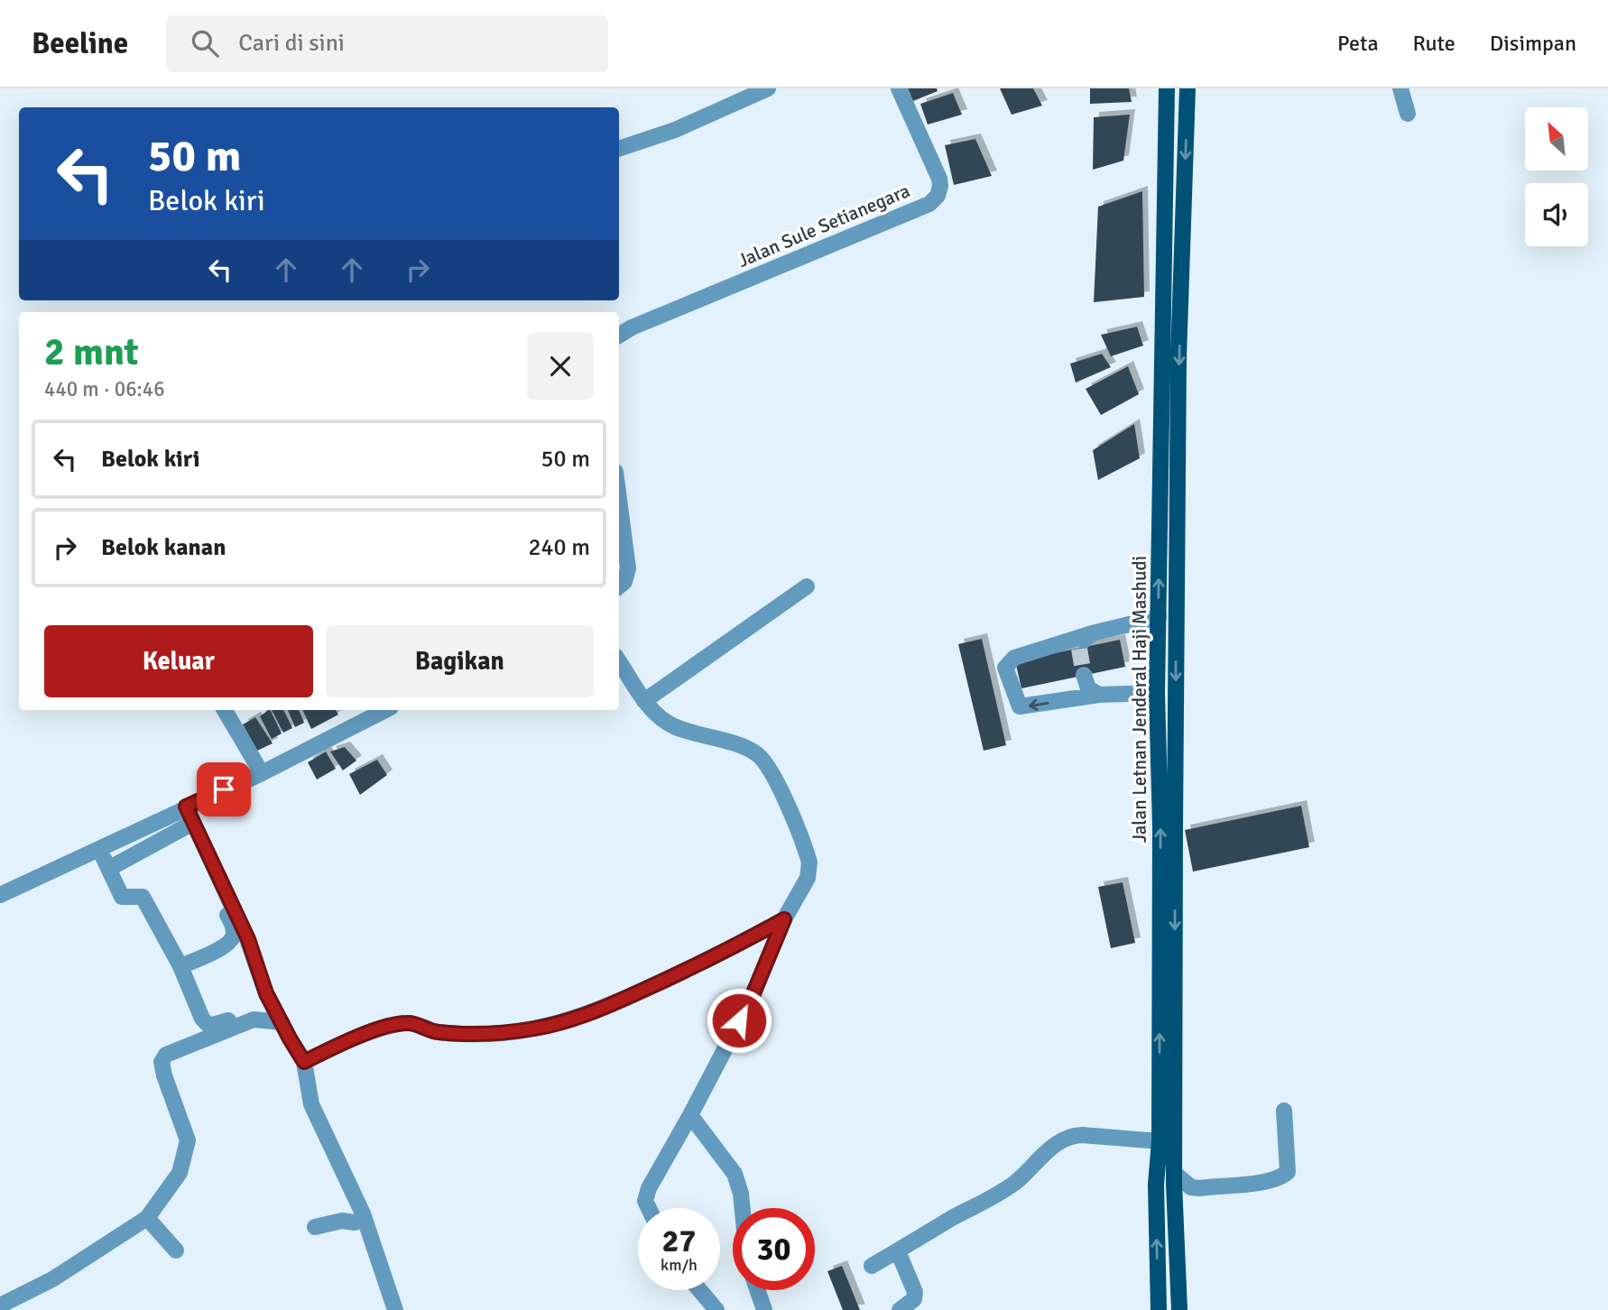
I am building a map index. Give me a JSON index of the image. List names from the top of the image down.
{
  "streets": {
    "main road": ["Jalan Letnan Jenderal Haji Mashudi"],
    "street": ["Jalan Sule Setianegara"]
  },
  "north": "top left",
  "page": {
    "header": "Beeline",
    "search": "Cari di sini",
    "nav": ["Peta", "Rute", "Disimpan"],
    "turn": ["50 m", "Belok kiri"],
    "heading": ["2 mnt", "440 m · 06:46"],
    "list": [
      {
        "name": "Belok kiri",
        "value": "50 m"
      },
      {
        "name": "Belok kanan",
        "value": "240 m"
      }
    ],
    "buttons": ["Keluar", "Bagikan"],
    "speed": "27 km/h",
    "limit": "30"
  }
}
